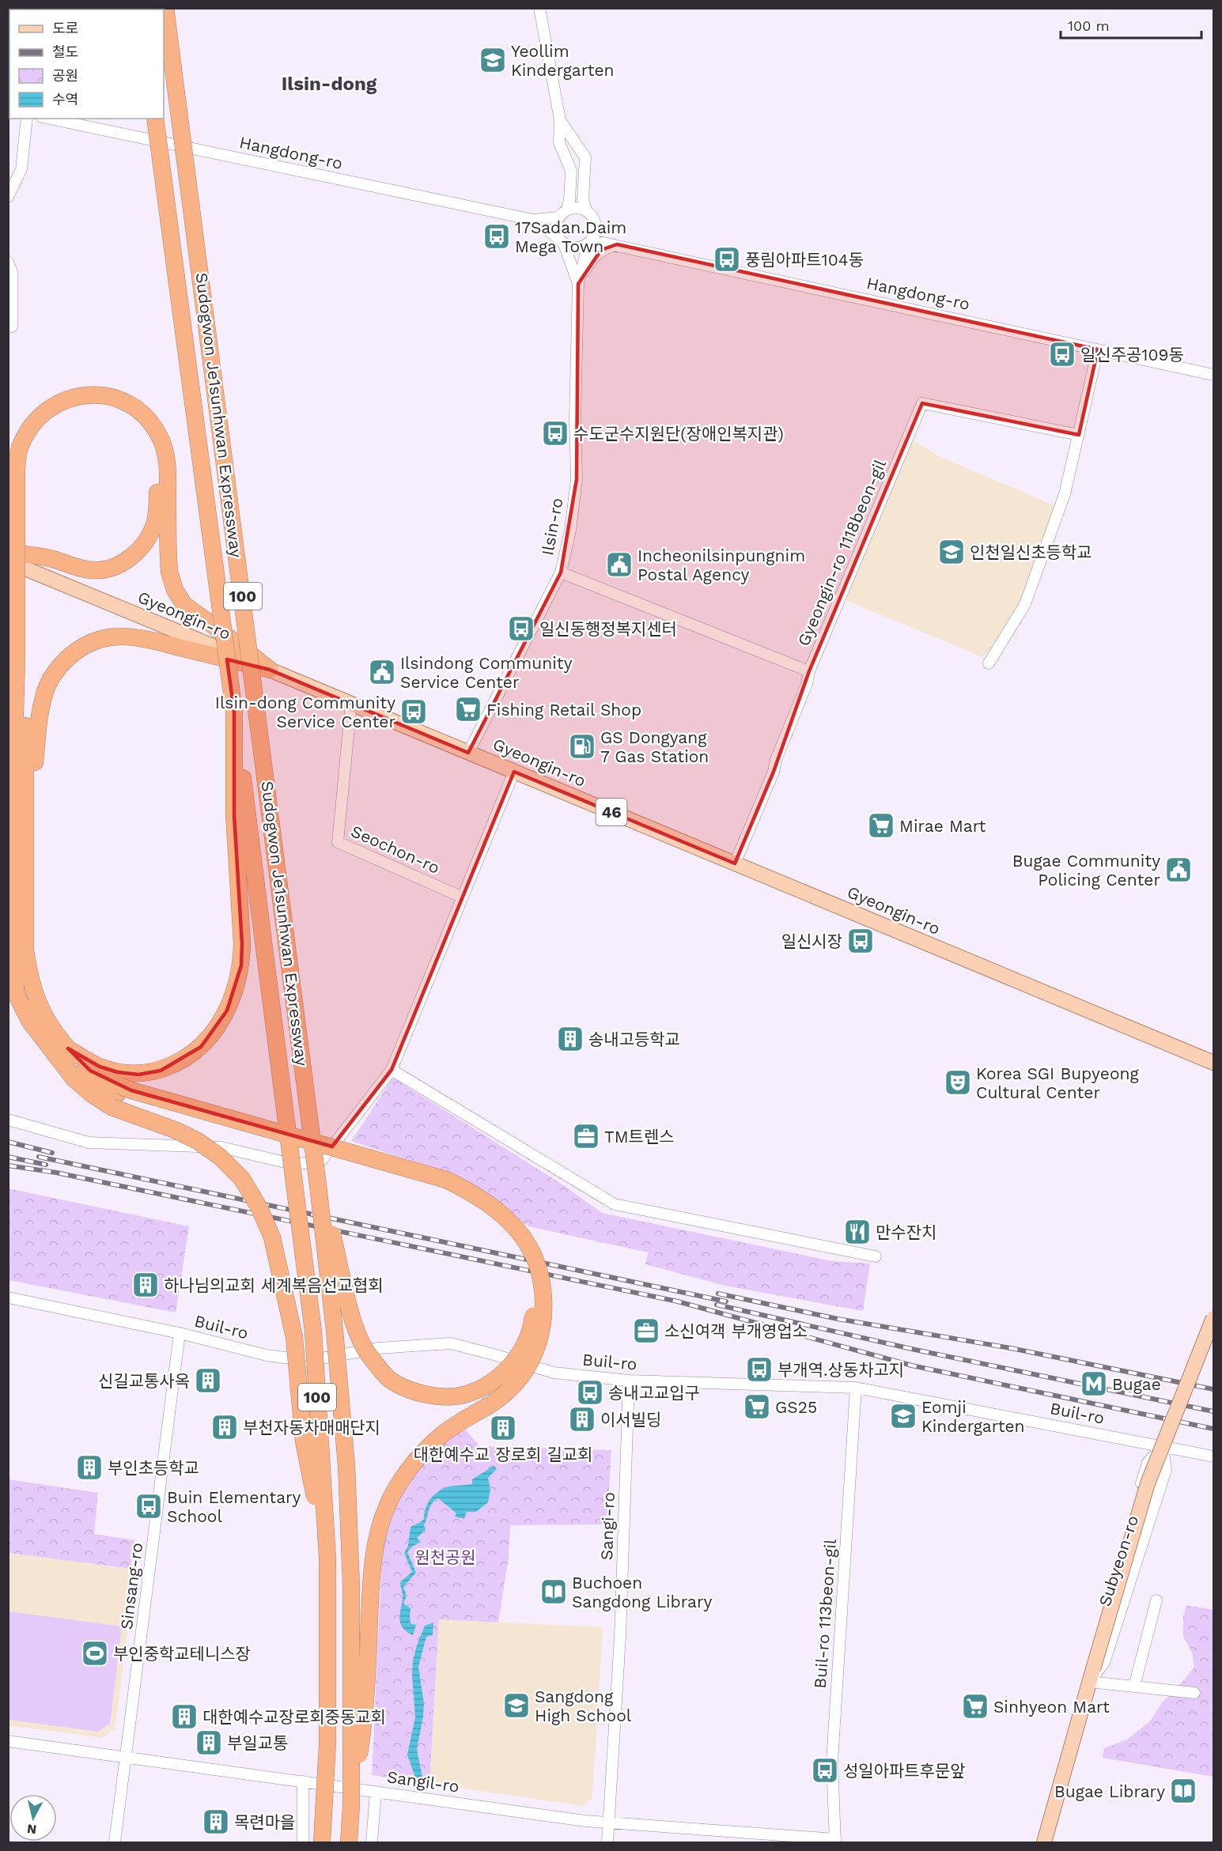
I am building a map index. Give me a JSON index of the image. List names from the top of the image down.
{
  "streets": {
    "highway": ["Sudogwon Je1sunhwan Expressway", "100"],
    "main road": ["Gyeongin-ro", "46", "Subyeon-ro"],
    "street": [
      "Hangdong-ro",
      "Ilsin-ro",
      "Gyeongin-ro 1118beon-gil",
      "Seochon-ro",
      "Buil-ro",
      "Sangi-ro",
      "Sinsang-ro",
      "Buil-ro 113beon-gil",
      "Sangil-ro"
    ]
  },
  "crossings": [
    ["Hangdong-ro", "Ilsin-ro"],
    ["Ilsin-ro", "Gyeongin-ro"],
    ["Gyeongin-ro 1118beon-gil", "Gyeongin-ro"],
    ["Gyeongin-ro", "Seochon-ro"],
    ["Buil-ro", "Sangi-ro"],
    ["Buil-ro", "Subyeon-ro"],
    ["Buil-ro", "Sinsang-ro"],
    ["Buil-ro", "Buil-ro 113beon-gil"],
    ["Sangi-ro", "Sangil-ro"],
    ["Sinsang-ro", "Sangil-ro"],
    ["Buil-ro 113beon-gil", "Sangil-ro"]
  ],
  "districts": ["Ilsin-dong"],
  "parks": ["원천공원"],
  "places": {
    "school or university": [
      "Yeollim Kindergarten",
      "인천일신초등학교",
      "Eomji Kindergarten",
      "Sangdong High School"
    ],
    "bus stop": [
      "17Sadan.Daim Mega Town",
      "풍림아파트104동",
      "일신주공109동",
      "수도군수지원단(장애인복지관)",
      "일신동행정복지센터",
      "Ilsin-dong Community Service Center",
      "일신시장",
      "부개역.상동차고지",
      "송내고교입구",
      "Buin Elementary School",
      "성일아파트후문앞"
    ],
    "public building": ["Incheonilsinpungnim Postal Agency", "Ilsindong Community Service Center", "Bugae Community Policing Center"],
    "supermarket": [
      "Fishing Retail Shop",
      "Mirae Mart",
      "GS25",
      "Sinhyeon Mart"
    ],
    "fuel station": ["GS Dongyang 7 Gas Station"],
    "building": [
      "송내고등학교",
      "하나님의교회 세계복음선교협회",
      "신길교통사옥",
      "이서빌딩",
      "부천자동차매매단지",
      "대한예수교 장로회 길교회",
      "부인초등학교",
      "대한예수교장로회중동교회",
      "부일교통",
      "목련마을"
    ],
    "theatre": ["Korea SGI Bupyeong Cultural Center"],
    "office": ["TM트렌스", "소신여객 부개영업소"],
    "restaurant": ["만수잔치"],
    "metro station": ["Bugae"],
    "library": ["Buchoen Sangdong Library", "Bugae Library"],
    "sports": ["부인중학교테니스장"]
  },
  "legend": [
    "도로",
    "철도",
    "공원",
    "수역"
  ],
  "scale_bar": "100 m",
  "north": "bottom"
}
